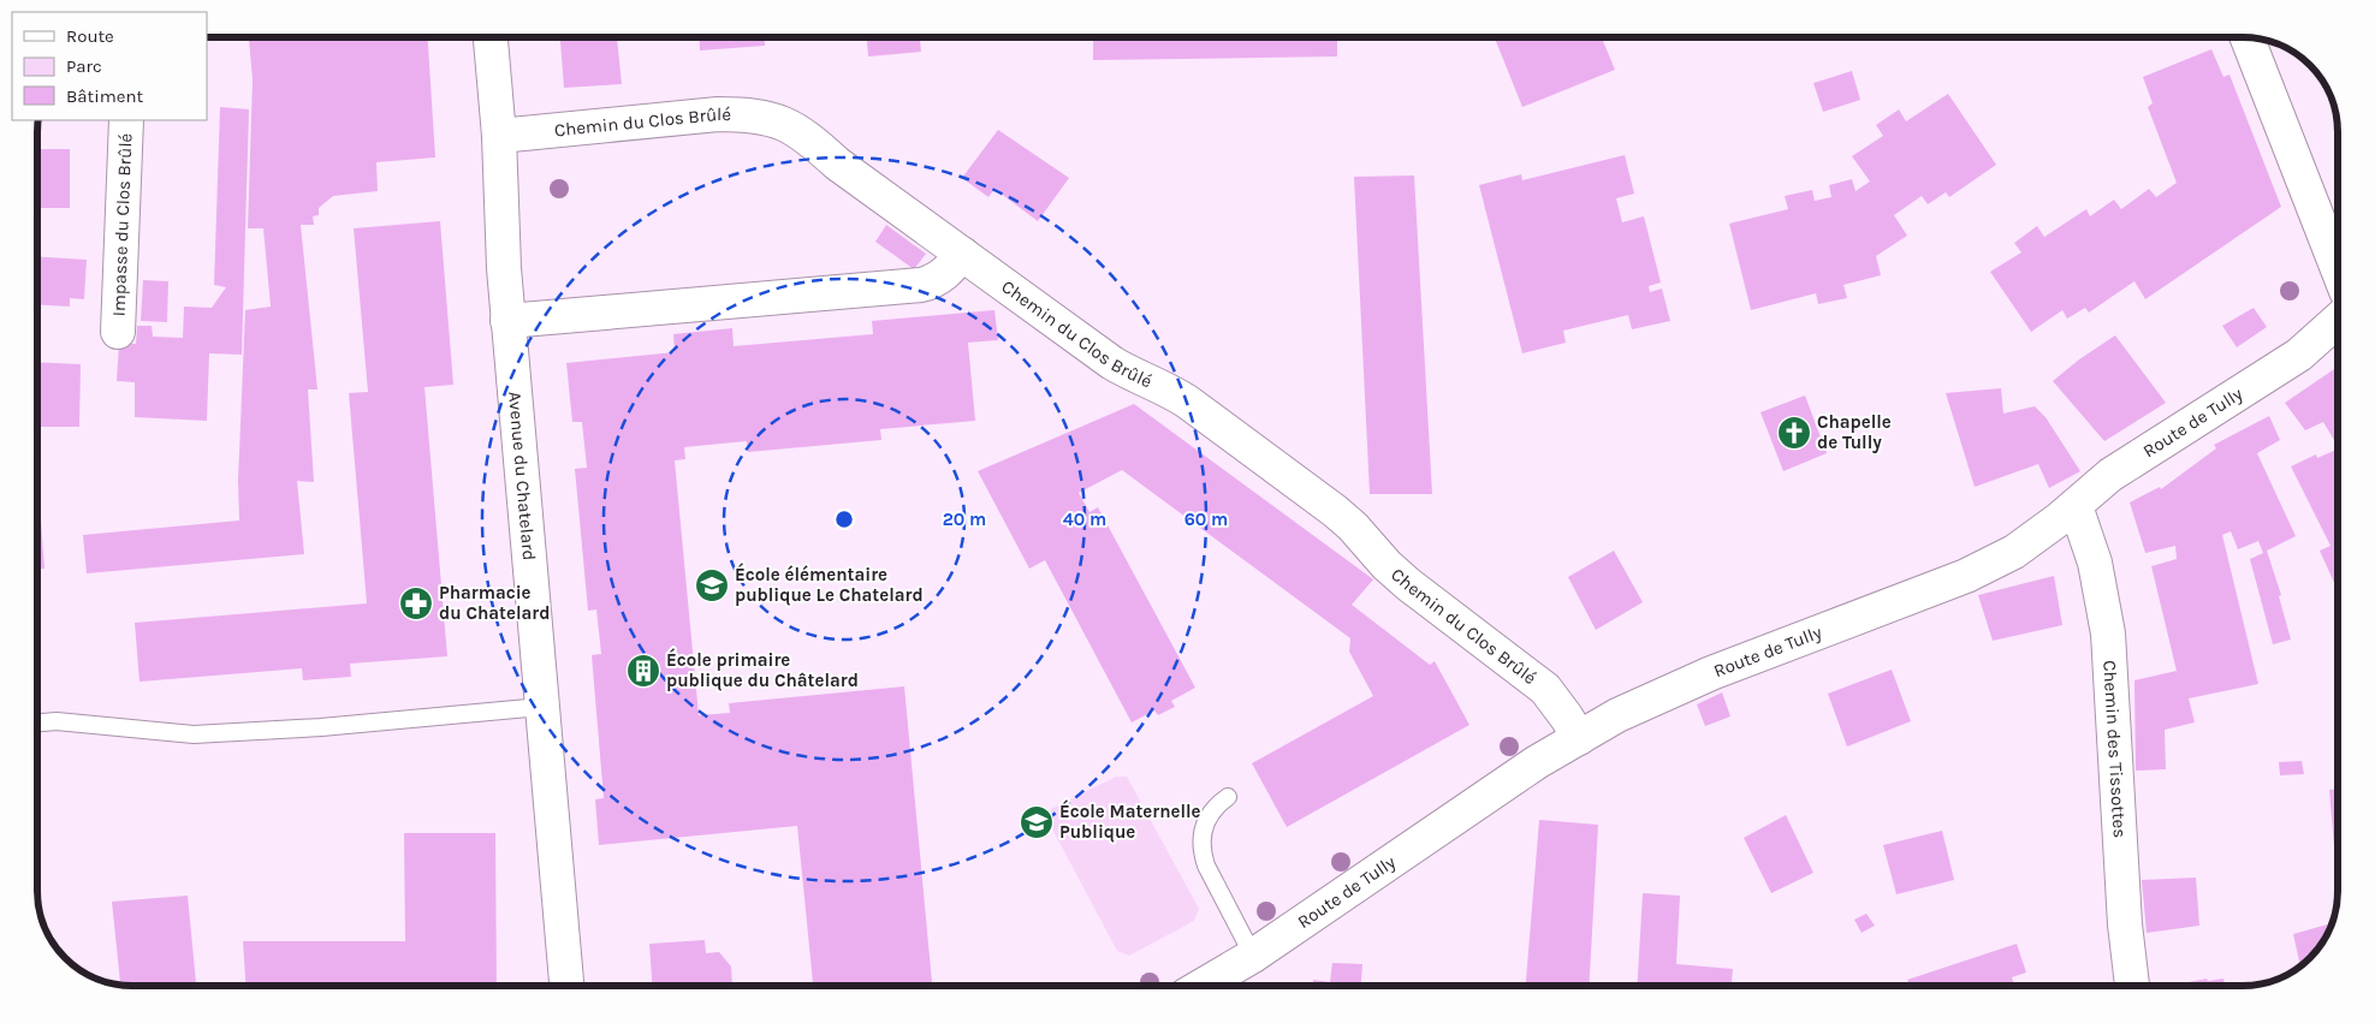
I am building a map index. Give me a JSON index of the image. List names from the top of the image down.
{
  "streets": {
    "street": [
      "Chemin du Clos Brûlé",
      "Impasse du Clos Brûlé",
      "Route de Tully",
      "Avenue du Chatelard",
      "Chemin des Tissottes"
    ]
  },
  "crossings": [
    ["Chemin du Clos Brûlé", "Route de Tully"],
    ["Chemin du Clos Brûlé", "Avenue du Chatelard"],
    ["Route de Tully", "Chemin des Tissottes"]
  ],
  "places": {
    "church": ["Chapelle de Tully"],
    "school or university": ["École élémentaire publique Le Chatelard", "École Maternelle Publique"],
    "pharmacy": ["Pharmacie du Chatelard"],
    "building": ["École primaire publique du Châtelard"]
  },
  "legend": ["Route", "Parc", "Bâtiment"],
  "rings": ["20 m", "40 m", "60 m"]
}
